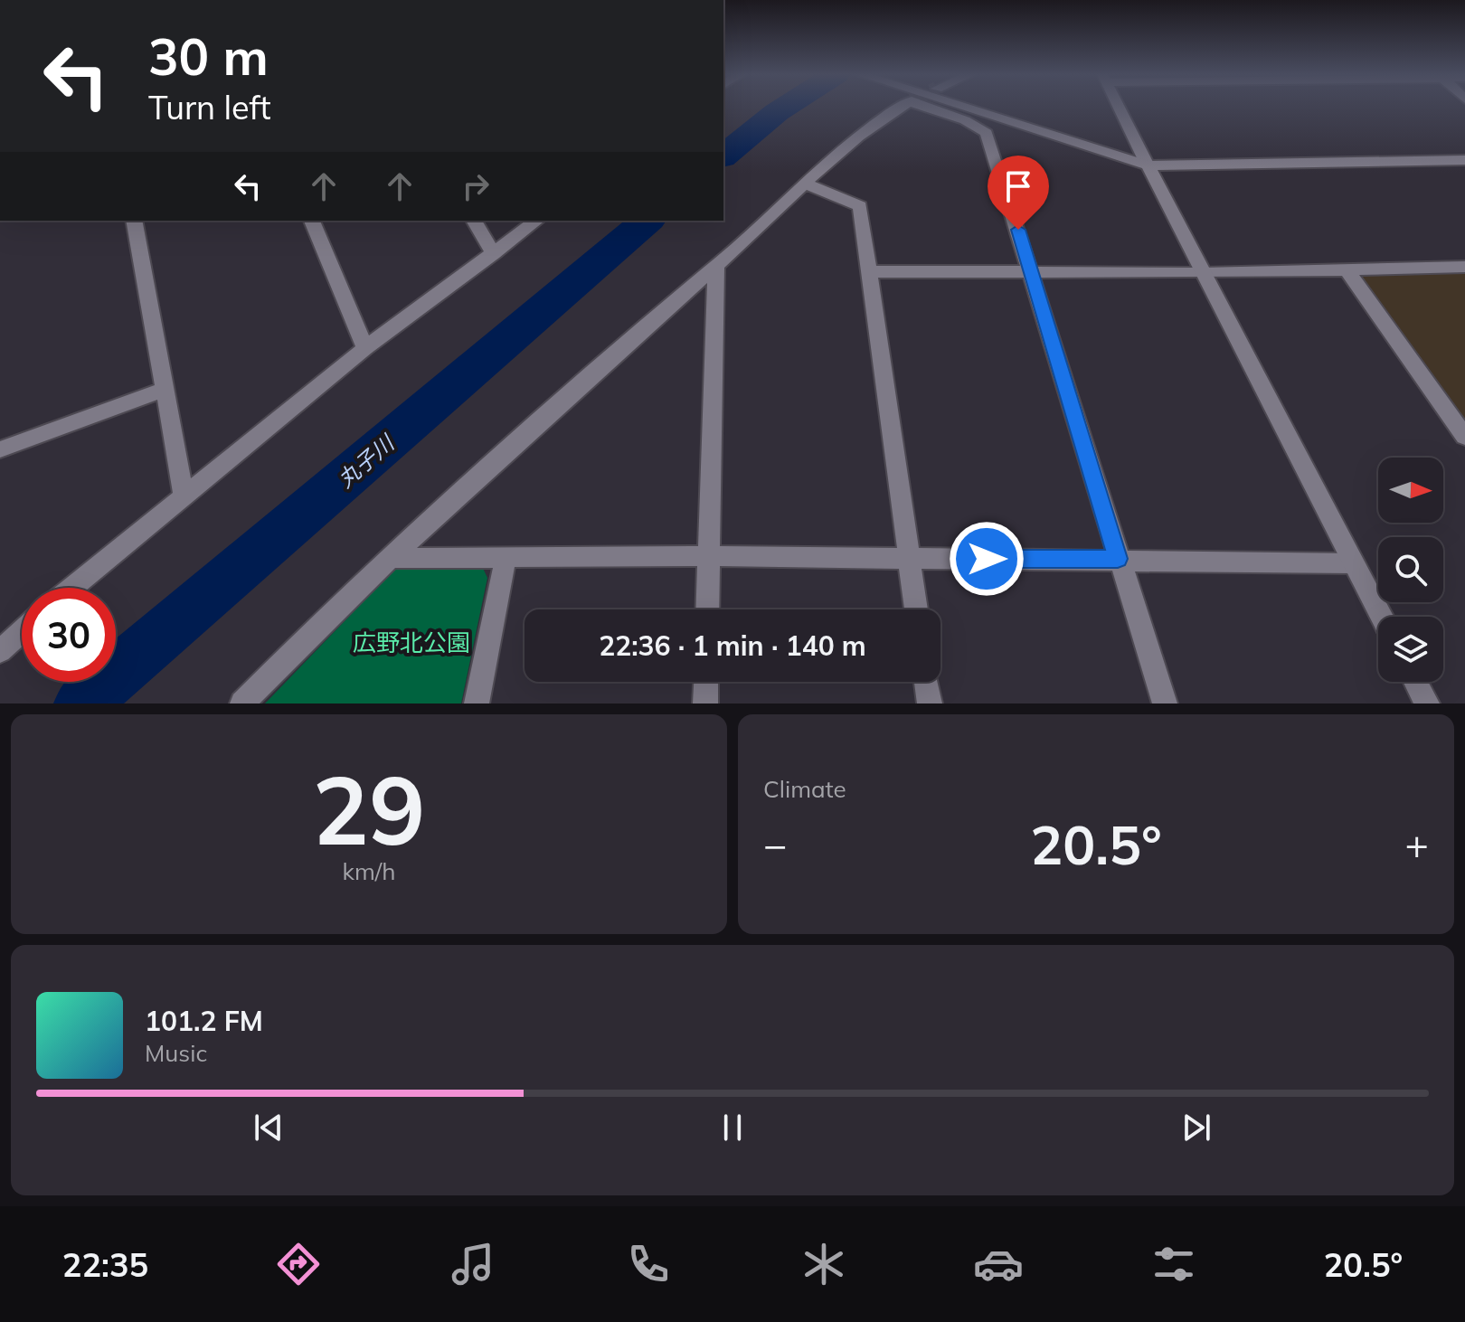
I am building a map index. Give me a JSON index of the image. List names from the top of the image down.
{
  "water": ["丸子川"],
  "parks": ["広野北公園"],
  "north": "right",
  "page": {
    "turn": ["30 m", "Turn left"],
    "limit": "30",
    "trip": "22:36 · 1 min · 140 m",
    "tile": [
      ["29", "km/h"],
      "Climate"
    ],
    "heat": ["−", "20.5°", "+"],
    "song": ["101.2 FM", "Music"],
    "tabs": ["22:35", "20.5°"]
  }
}
